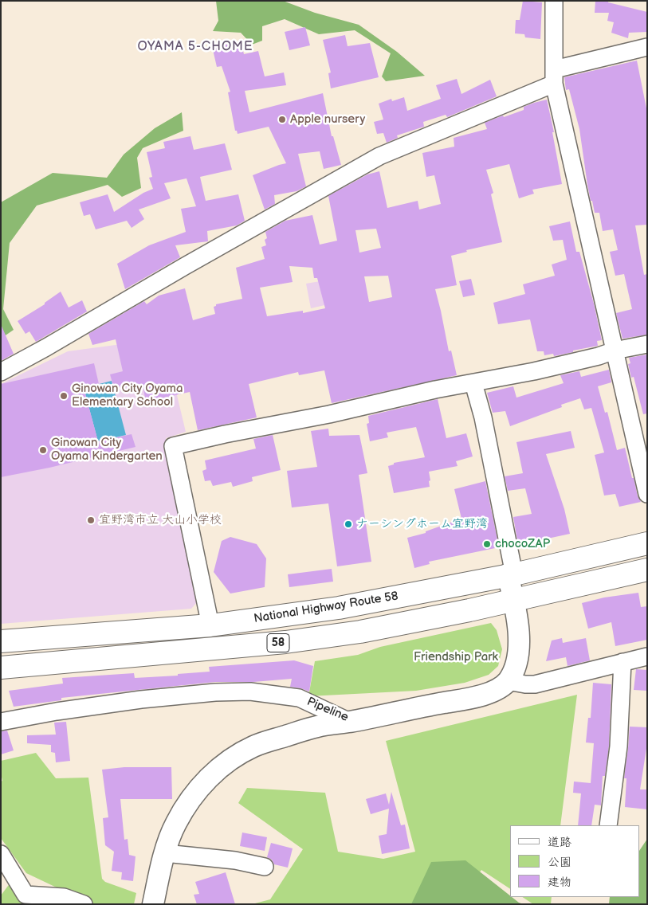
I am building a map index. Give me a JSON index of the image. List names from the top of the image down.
{
  "streets": {
    "highway": ["National Highway Route 58", "58"],
    "street": ["Pipeline"]
  },
  "districts": ["OYAMA 5-CHOME"],
  "parks": ["Friendship Park"],
  "places": [
    "Apple nursery",
    "Ginowan City Oyama Elementary School",
    "Ginowan City Oyama Kindergarten",
    "宜野湾市立 大山小学校",
    "ナーシングホーム宜野湾",
    "chocoZAP"
  ],
  "legend": ["道路", "公園", "建物"]
}
